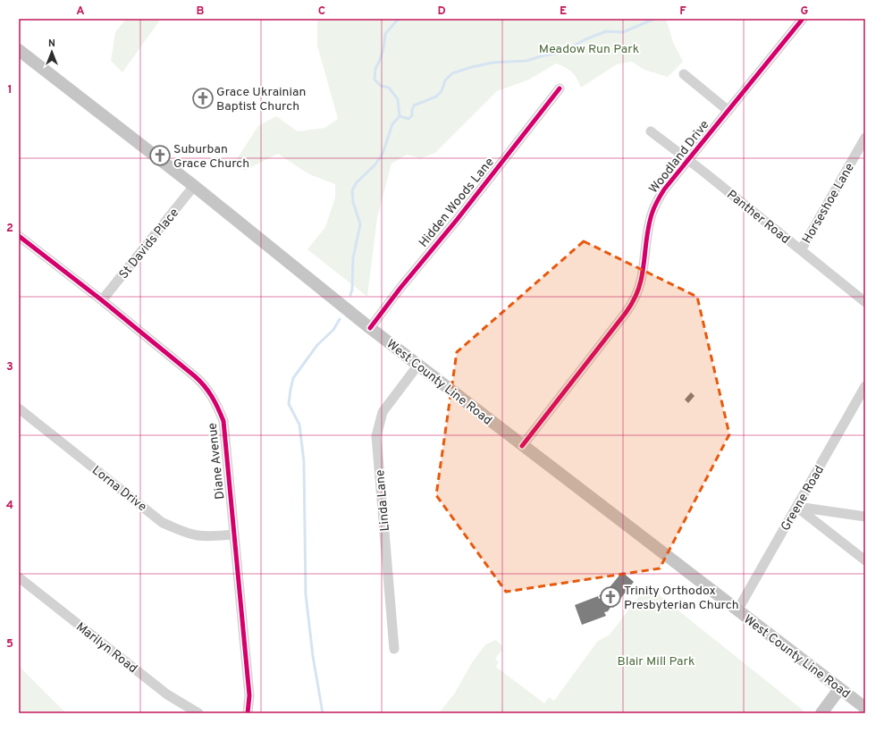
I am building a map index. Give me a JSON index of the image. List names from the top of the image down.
{
  "streets": {
    "main road": ["West County Line Road"],
    "street": [
      "Woodland Drive",
      "Hidden Woods Lane",
      "Horseshoe Lane",
      "Panther Road",
      "St Davids Place",
      "Diane Avenue",
      "Lorna Drive",
      "Greene Road",
      "Linda Lane",
      "Marilyn Road"
    ]
  },
  "crossings": [
    ["Woodland Drive", "Panther Road"],
    ["Woodland Drive", "West County Line Road"],
    ["Hidden Woods Lane", "West County Line Road"],
    ["Horseshoe Lane", "Panther Road"],
    ["St Davids Place", "West County Line Road"],
    ["St Davids Place", "Diane Avenue"],
    ["West County Line Road", "Greene Road"],
    ["West County Line Road", "Linda Lane"],
    ["Diane Avenue", "Lorna Drive"]
  ],
  "parks": ["Meadow Run Park", "Blair Mill Park"],
  "places": {
    "church": ["Grace Ukrainian Baptist Church", "Suburban Grace Church", "Trinity Orthodox Presbyterian Church"]
  },
  "north": "top",
  "grid": {
    "columns": [
      "A",
      "B",
      "C",
      "D",
      "E",
      "F",
      "G"
    ],
    "rows": [
      "1",
      "2",
      "3",
      "4",
      "5"
    ]
  }
}
